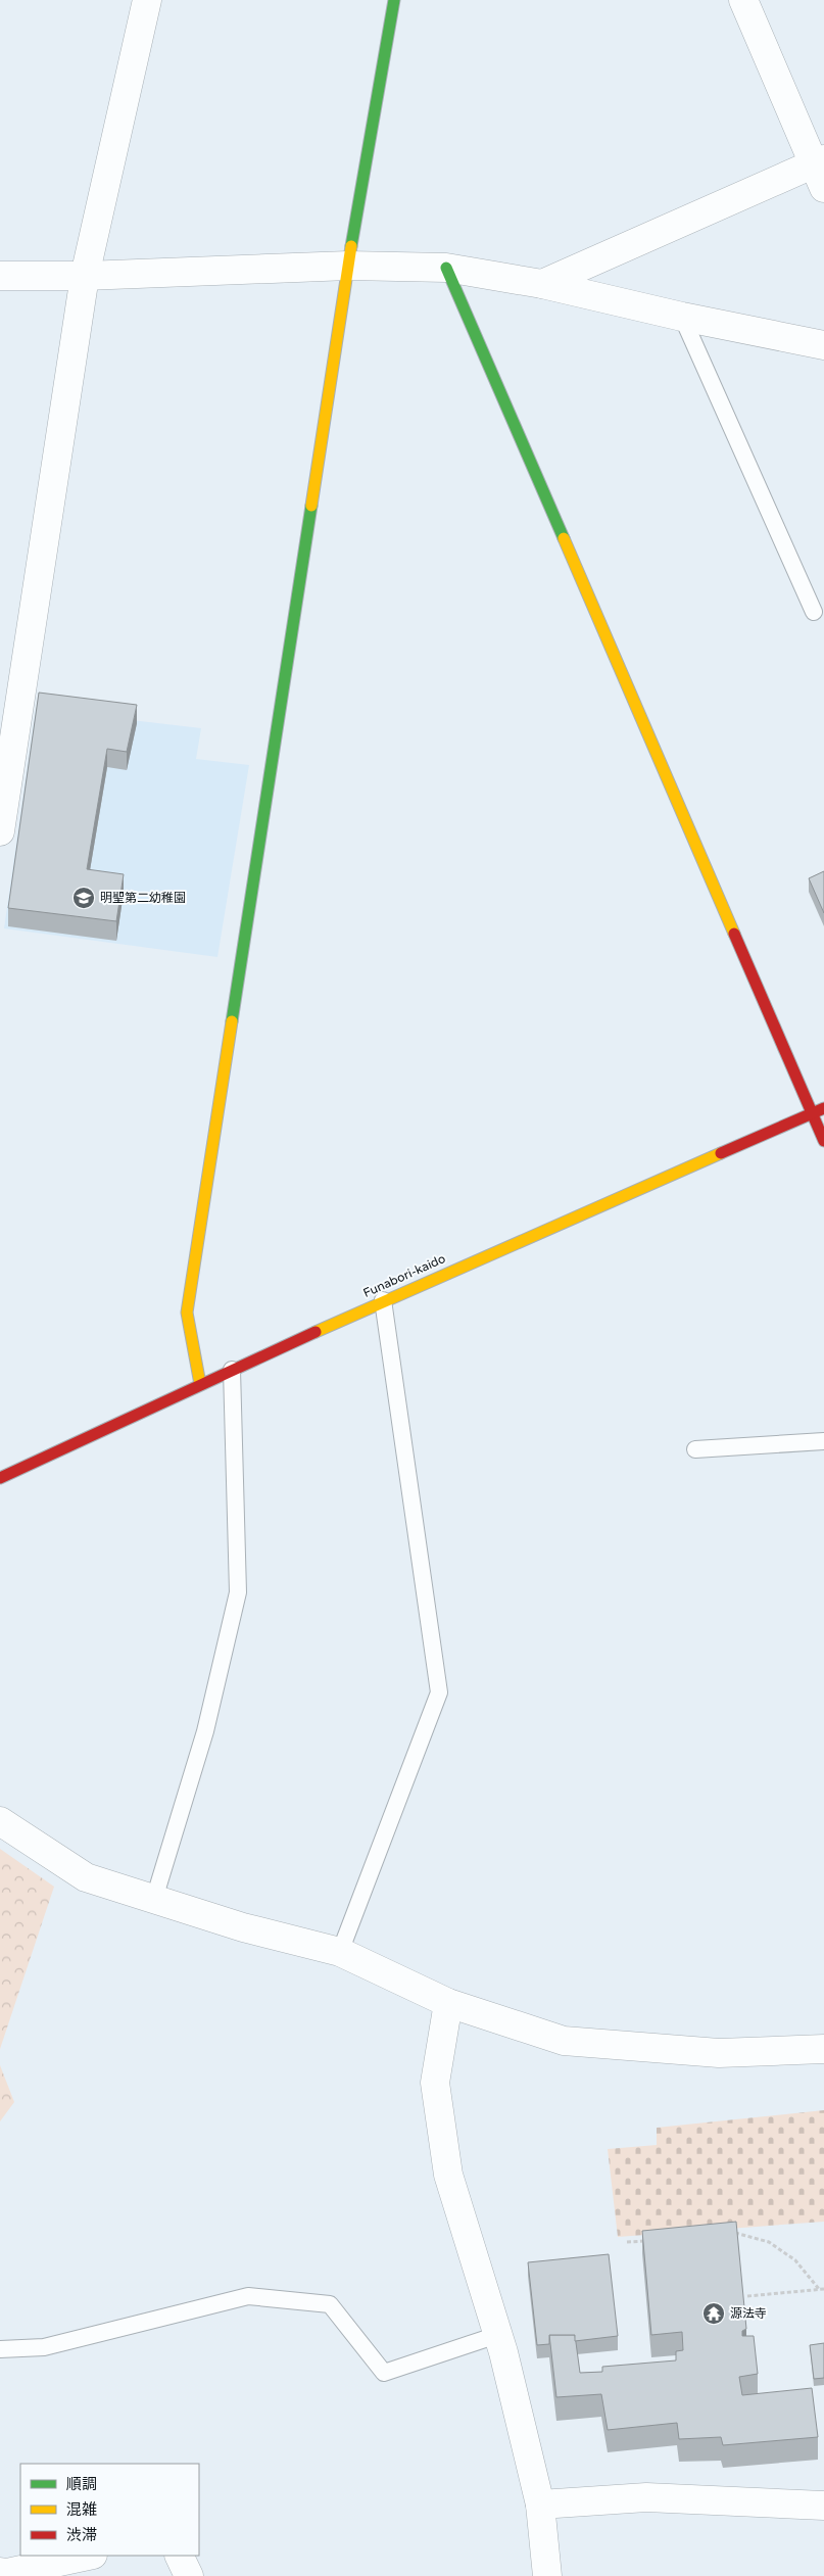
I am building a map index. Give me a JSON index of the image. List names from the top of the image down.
{
  "streets": {
    "street": ["Funabori-kaido"]
  },
  "places": {
    "school or university": ["明聖第二幼稚園"],
    "temple": ["源法寺"]
  },
  "legend": ["順調", "混雑", "渋滞"]
}
